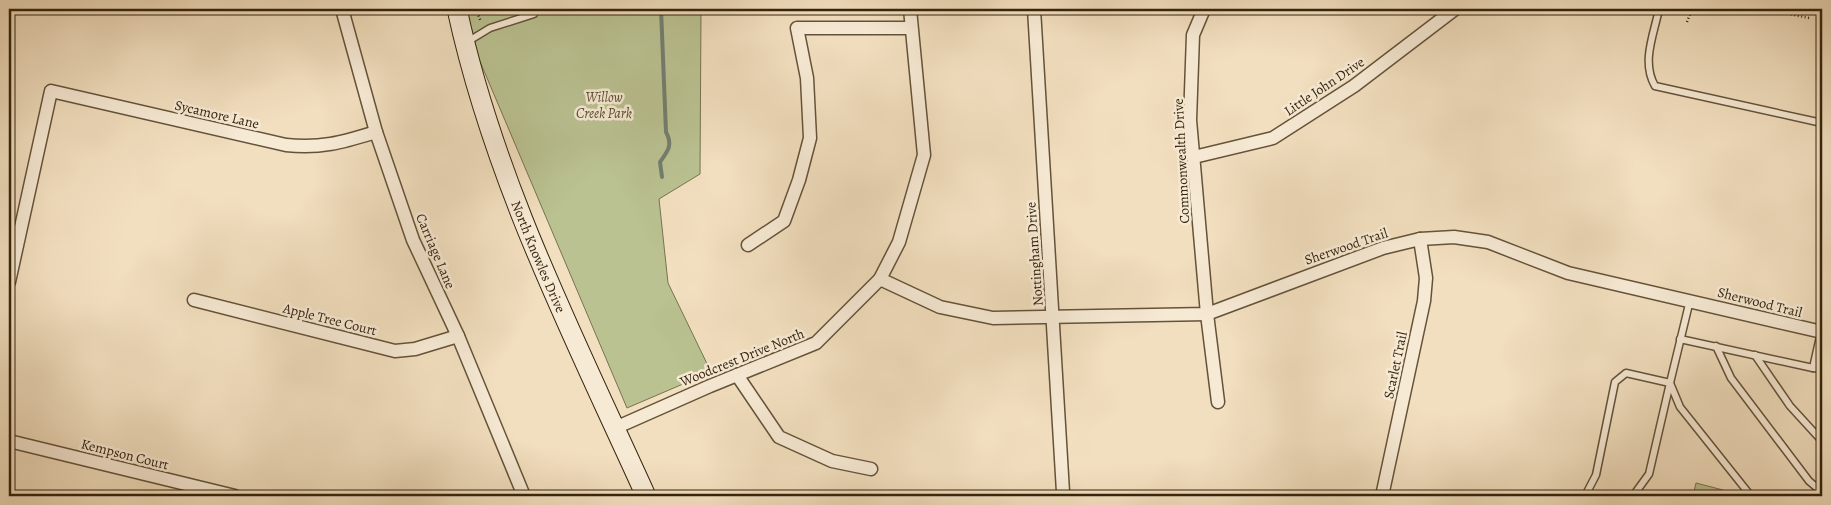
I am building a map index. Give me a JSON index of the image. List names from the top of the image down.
{
  "streets": {
    "street": [
      "Little John Drive",
      "Sycamore Lane",
      "Commonwealth Drive",
      "Sherwood Trail",
      "Carriage Lane",
      "Nottingham Drive",
      "North Knowles Drive",
      "Apple Tree Court",
      "Woodcrest Drive North",
      "Scarlet Trail",
      "Kempson Court"
    ]
  },
  "crossings": [
    ["Little John Drive", "Commonwealth Drive"],
    ["Sycamore Lane", "Carriage Lane"],
    ["Commonwealth Drive", "Sherwood Trail"],
    ["Sherwood Trail", "Nottingham Drive"],
    ["Sherwood Trail", "Woodcrest Drive North"],
    ["Sherwood Trail", "Scarlet Trail"],
    ["Carriage Lane", "Apple Tree Court"],
    ["North Knowles Drive", "Woodcrest Drive North"]
  ],
  "parks": ["Willow Creek Park"]
}
